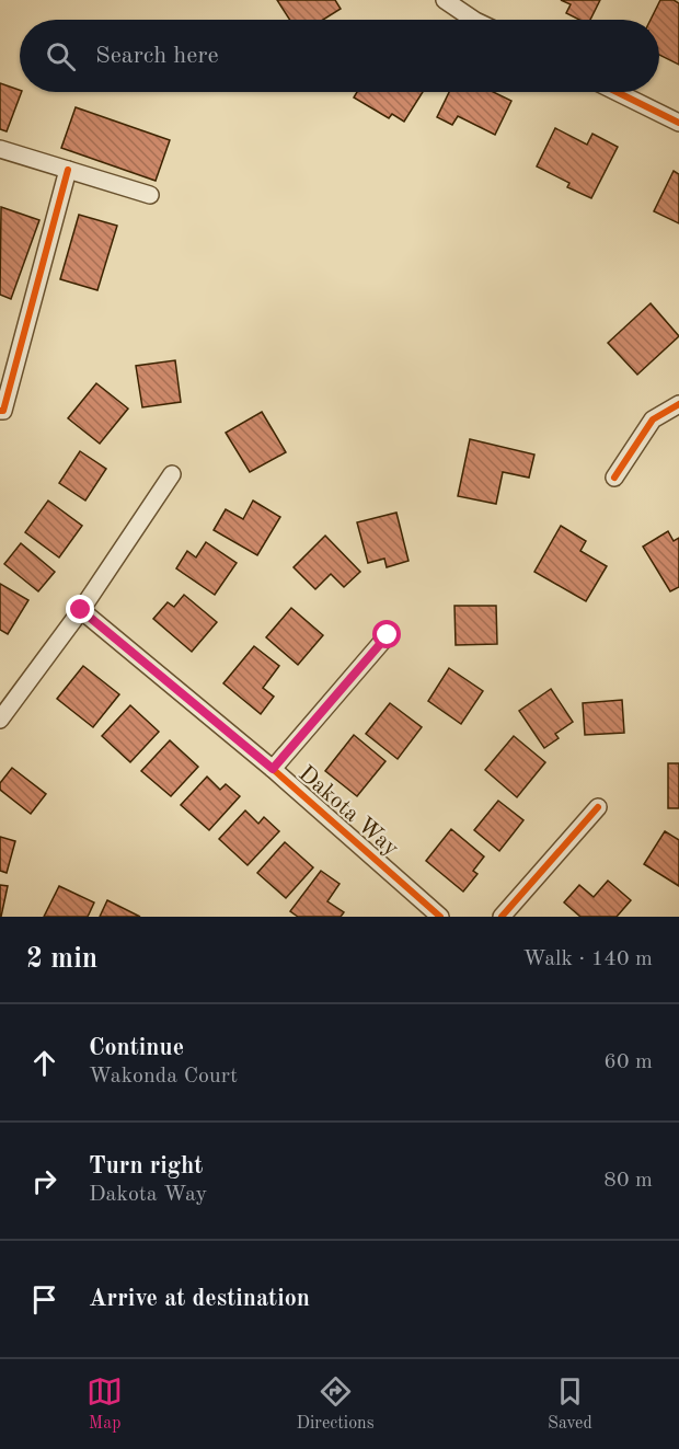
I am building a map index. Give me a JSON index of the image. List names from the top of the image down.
{
  "streets": {
    "street": ["Dakota Way"]
  },
  "page": {
    "search": "Search here",
    "heading": ["2 min", "Walk · 140 m"],
    "list": [
      ["Continue", "Wakonda Court", "60 m"],
      ["Turn right", "Dakota Way", "80 m"],
      "Arrive at destination"
    ],
    "nav": ["Map", "Directions", "Saved"]
  }
}
